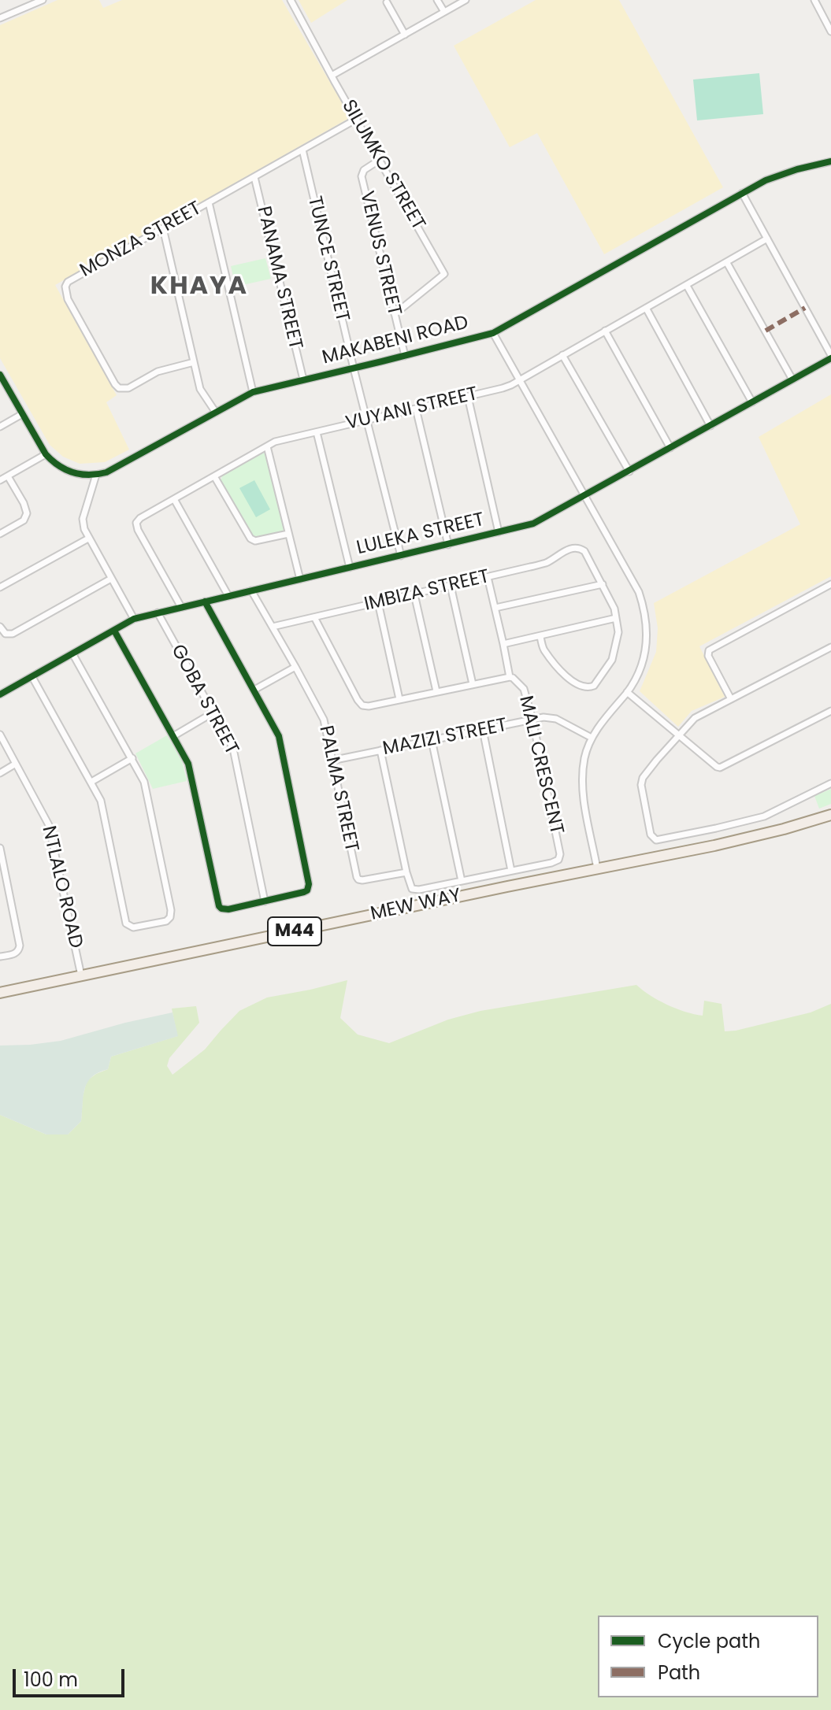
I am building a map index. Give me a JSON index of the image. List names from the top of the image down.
{
  "streets": {
    "main road": ["MEW WAY", "M44"],
    "street": [
      "SILUMKO STREET",
      "MONZA STREET",
      "VENUS STREET",
      "TUNCE STREET",
      "PANAMA STREET",
      "MAKABENI ROAD",
      "VUYANI STREET",
      "LULEKA STREET",
      "IMBIZA STREET",
      "GOBA STREET",
      "MAZIZI STREET",
      "MALI CRESCENT",
      "PALMA STREET",
      "NTLALO ROAD"
    ]
  },
  "crossings": [
    ["SILUMKO STREET", "MONZA STREET"],
    ["SILUMKO STREET", "VENUS STREET"],
    ["MONZA STREET", "TUNCE STREET"],
    ["MONZA STREET", "PANAMA STREET"],
    ["VENUS STREET", "MAKABENI ROAD"],
    ["TUNCE STREET", "MAKABENI ROAD"],
    ["TUNCE STREET", "VUYANI STREET"],
    ["TUNCE STREET", "LULEKA STREET"],
    ["PANAMA STREET", "MAKABENI ROAD"],
    ["VUYANI STREET", "LULEKA STREET"],
    ["LULEKA STREET", "GOBA STREET"],
    ["LULEKA STREET", "PALMA STREET"],
    ["IMBIZA STREET", "MALI CRESCENT"],
    ["IMBIZA STREET", "PALMA STREET"],
    ["MAZIZI STREET", "MALI CRESCENT"],
    ["MAZIZI STREET", "PALMA STREET"],
    ["MALI CRESCENT", "PALMA STREET"],
    ["NTLALO ROAD", "MEW WAY"]
  ],
  "districts": ["KHAYA"],
  "legend": ["Cycle path", "Path"],
  "scale_bar": "100 m"
}
